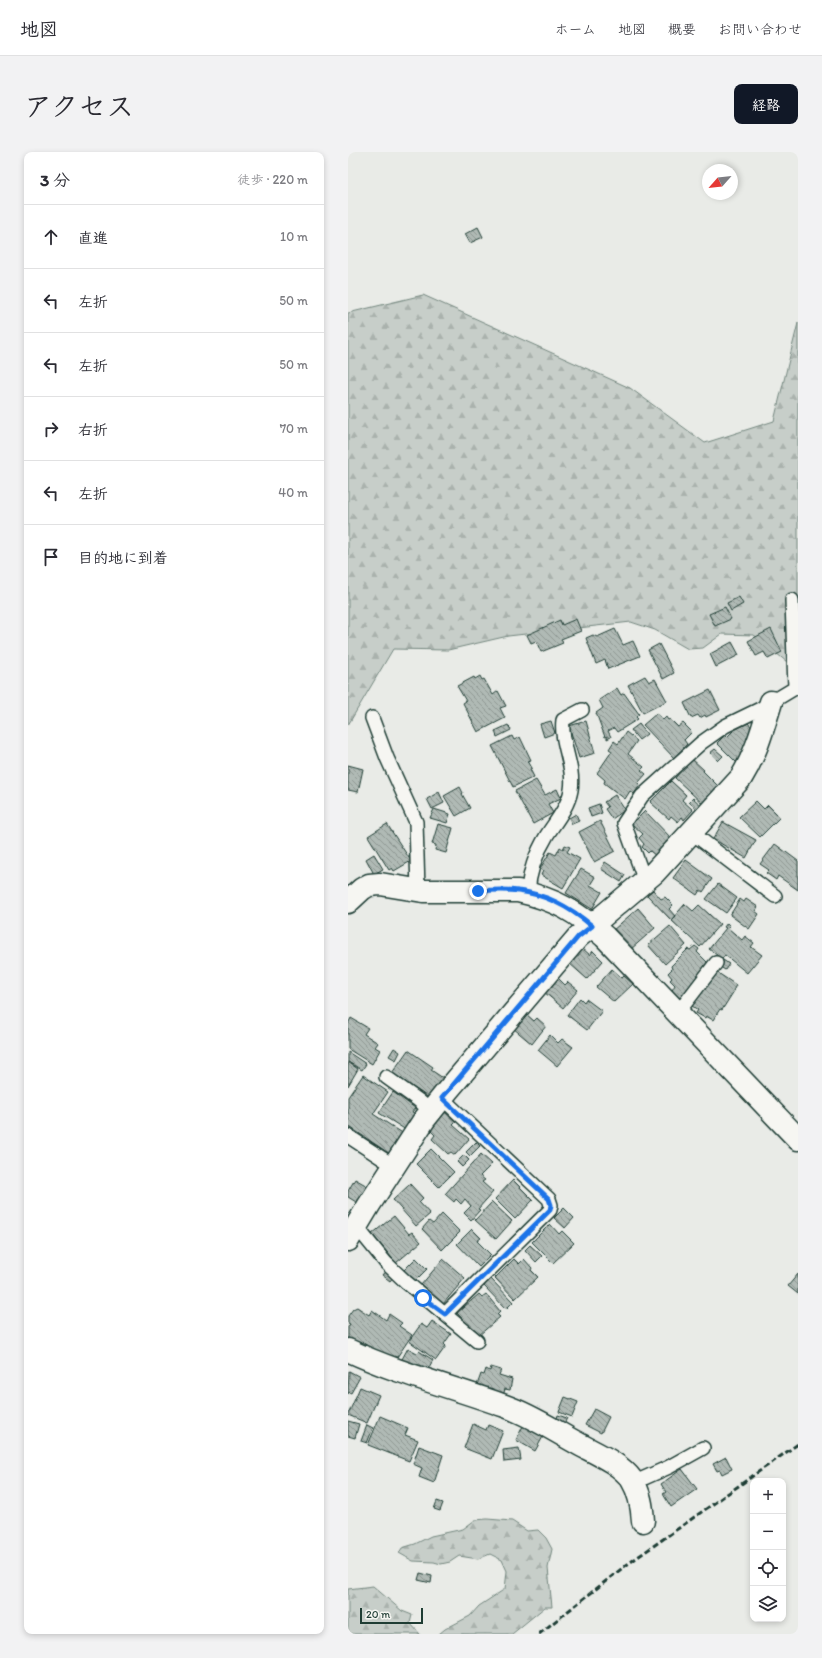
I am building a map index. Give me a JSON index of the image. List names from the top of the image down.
{
  "scale_bar": "20 m",
  "north": "bottom left",
  "page": {
    "header": "地図",
    "nav": [
      "ホーム",
      "地図",
      "概要",
      "お問い合わせ"
    ],
    "title": "アクセス",
    "buttons": "経路",
    "heading": ["3 分", "徒歩 · 220 m"],
    "list": [
      ["直進", "10 m"],
      ["左折", "50 m"],
      ["左折", "50 m"],
      ["右折", "70 m"],
      ["左折", "40 m"],
      "目的地に到着"
    ],
    "map_buttons": ["+", "−"],
    "scale": "20 m"
  }
}
